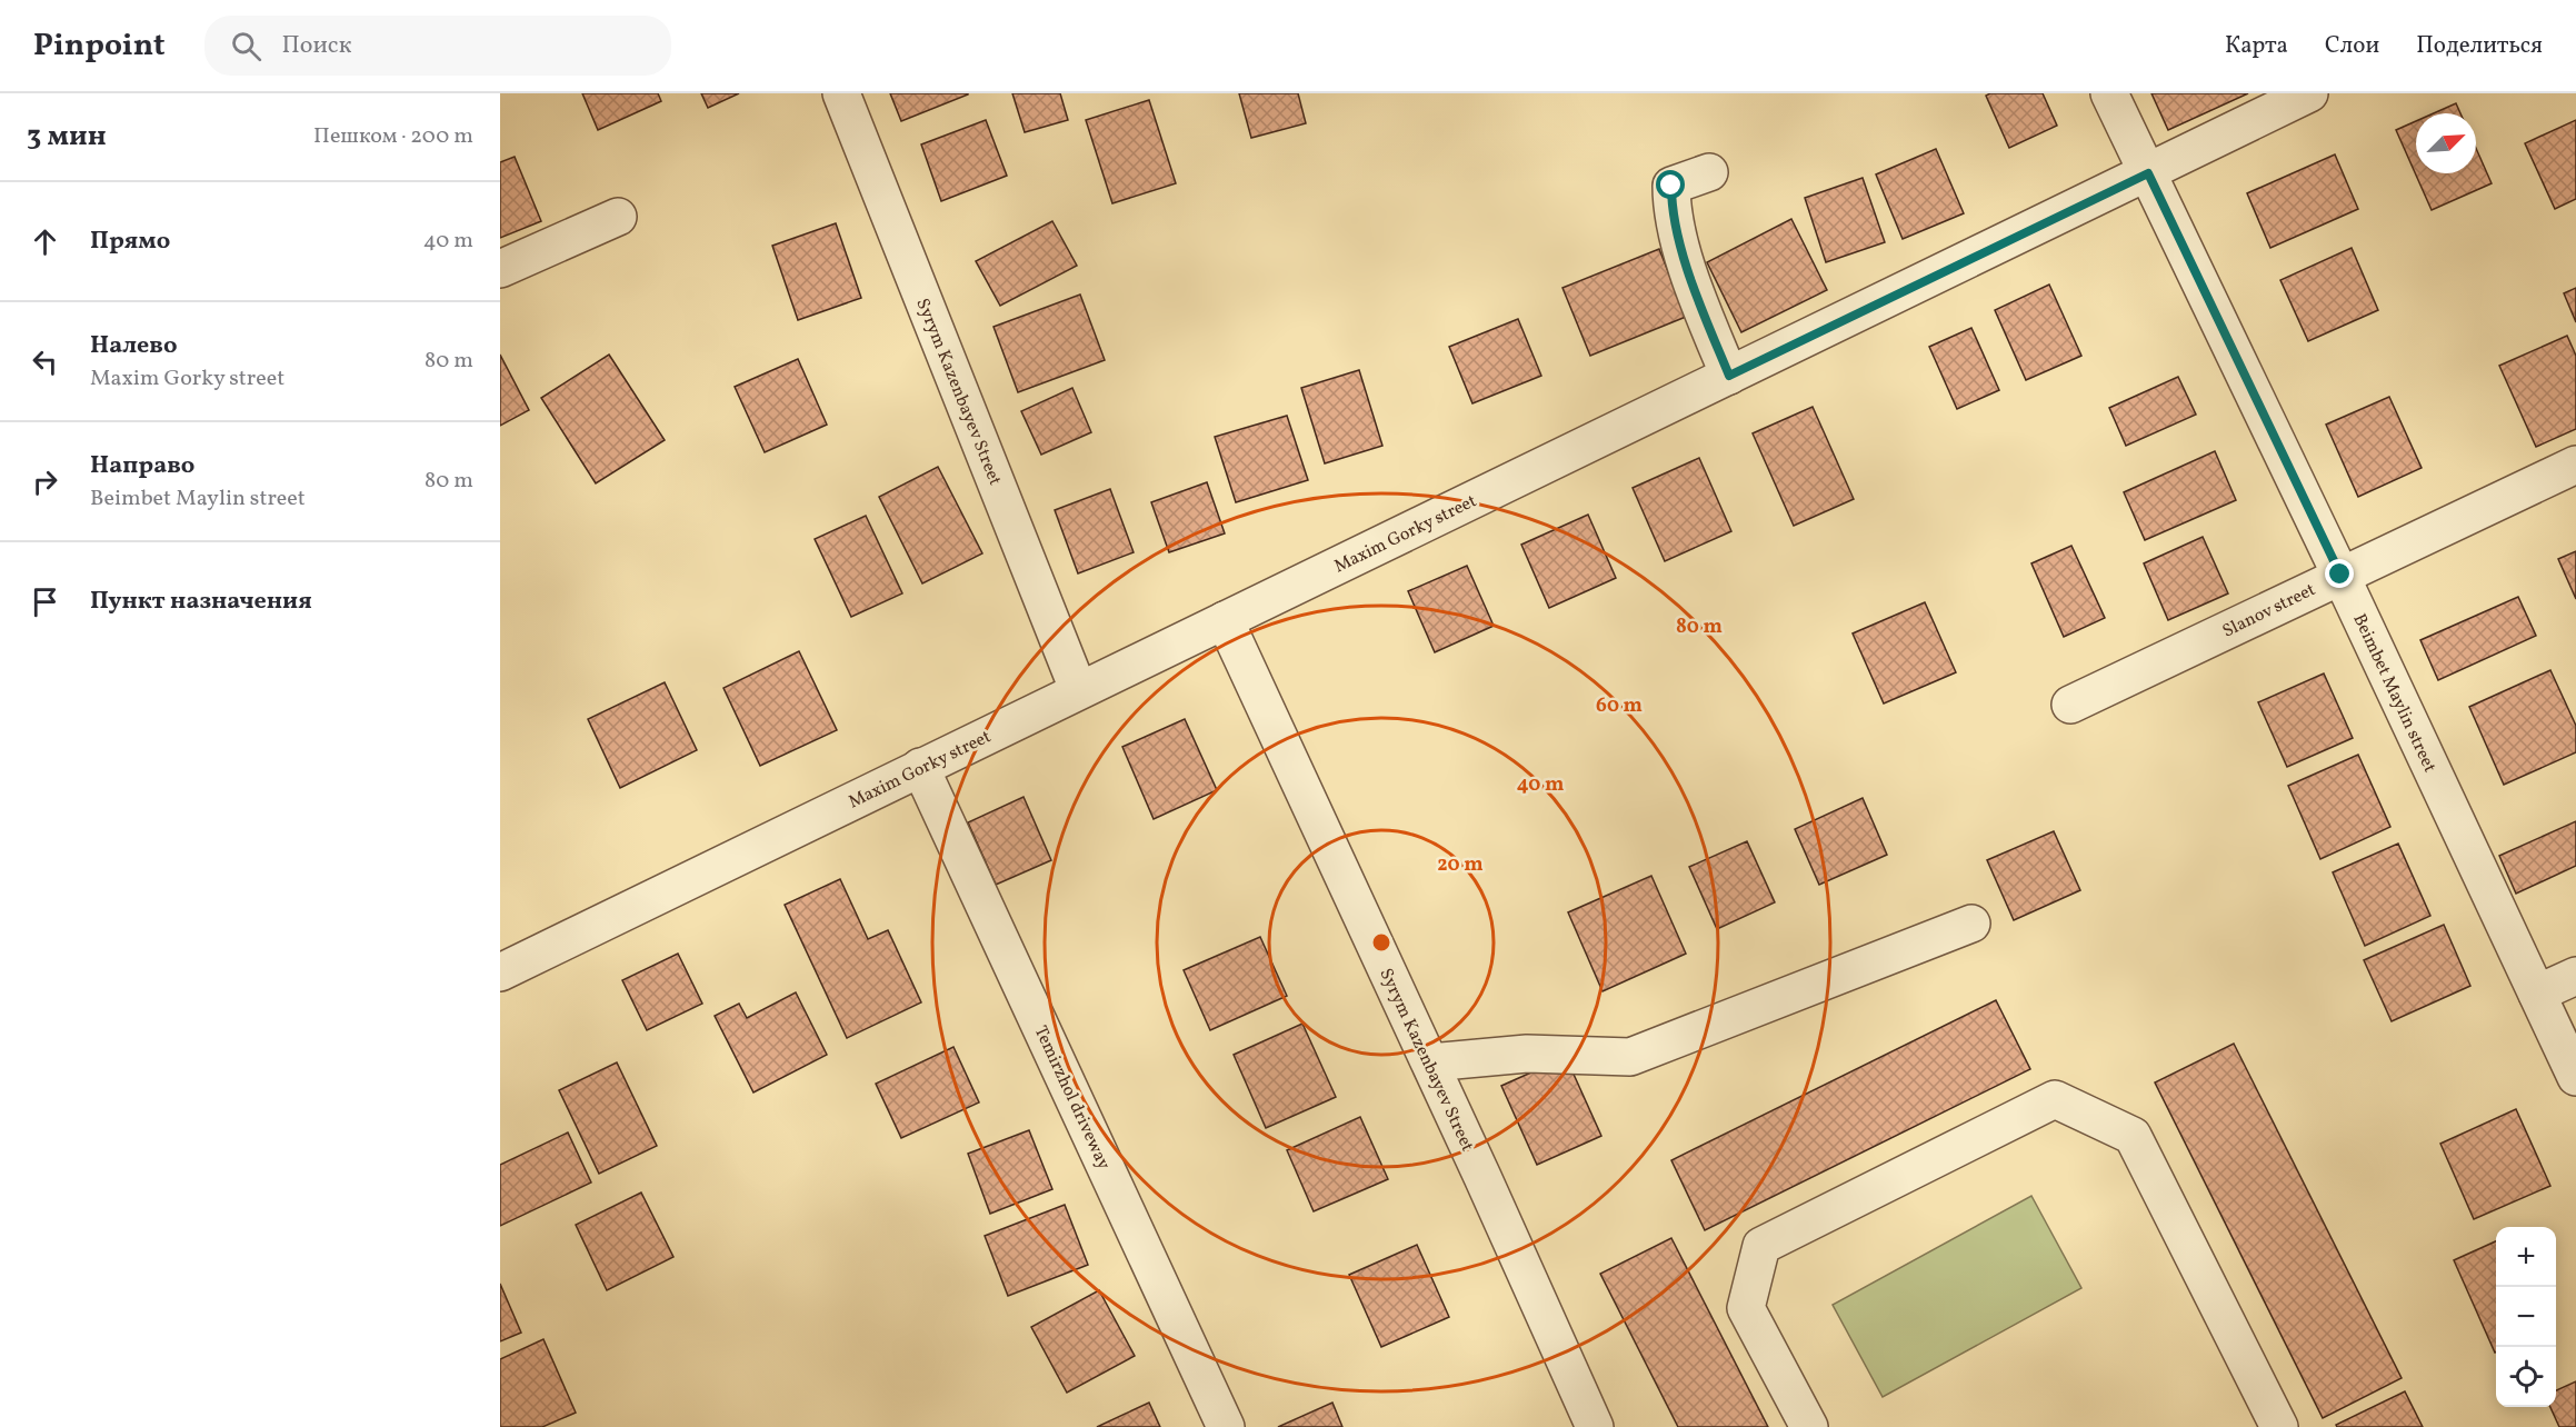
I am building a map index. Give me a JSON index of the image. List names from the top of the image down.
{
  "streets": {
    "street": [
      "Syrym Kazenbayev Street",
      "Maxim Gorky street",
      "Slanov street",
      "Beimbet Maylin street",
      "Temirzhol driveway"
    ]
  },
  "crossings": [
    ["Syrym Kazenbayev Street", "Maxim Gorky street"],
    ["Maxim Gorky street", "Beimbet Maylin street"],
    ["Maxim Gorky street", "Temirzhol driveway"],
    ["Slanov street", "Beimbet Maylin street"]
  ],
  "north": "top right",
  "page": {
    "header": "Pinpoint",
    "search": "Поиск",
    "nav": ["Карта", "Слои", "Поделиться"],
    "heading": ["3 мин", "Пешком · 200 m"],
    "list": [
      ["Прямо", "40 m"],
      ["Налево", "Maxim Gorky street", "80 m"],
      ["Направо", "Beimbet Maylin street", "80 m"],
      "Пункт назначения"
    ],
    "map_buttons": ["+", "−"]
  },
  "rings": [
    "80 m",
    "60 m",
    "40 m",
    "20 m"
  ]
}
